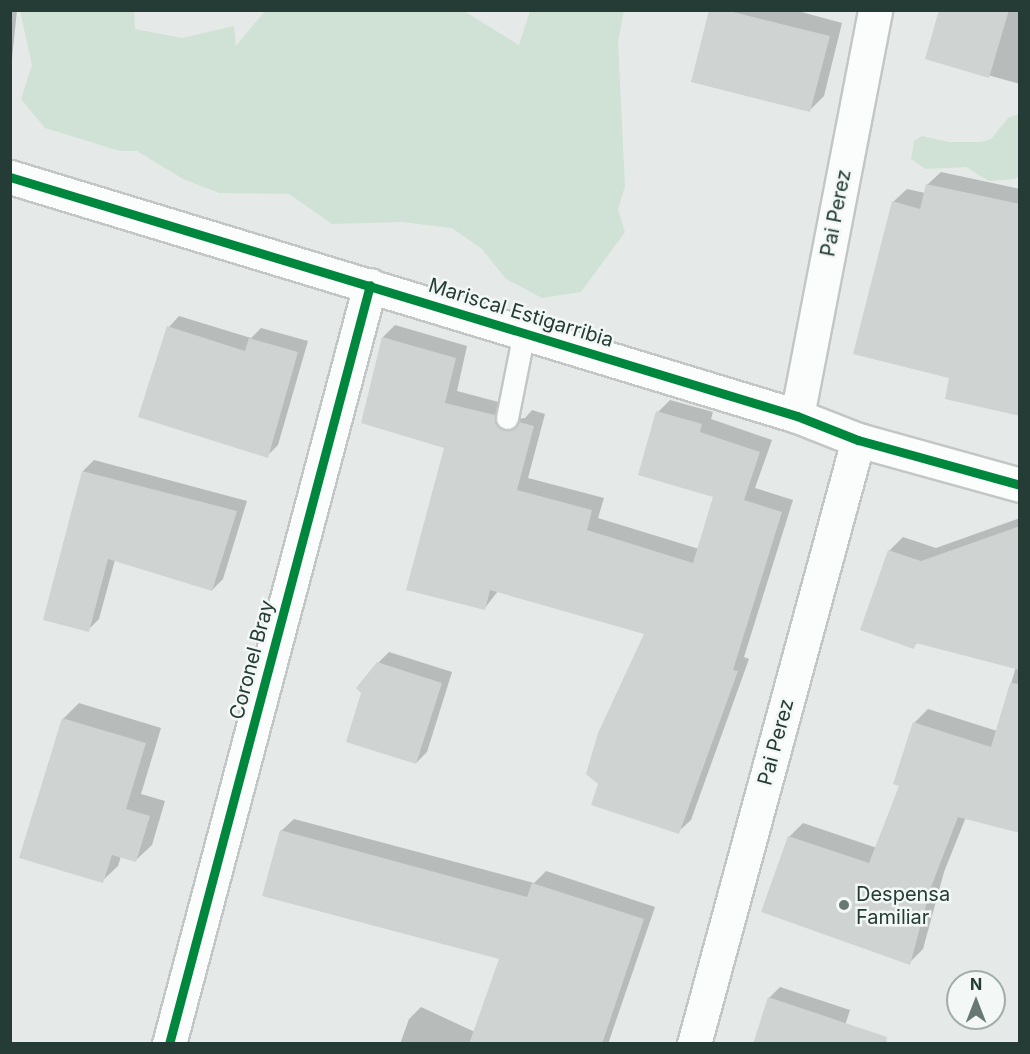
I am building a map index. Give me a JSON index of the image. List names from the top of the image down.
{
  "streets": {
    "street": ["Pai Perez", "Mariscal Estigarribia", "Coronel Bray"]
  },
  "crossings": [
    ["Pai Perez", "Mariscal Estigarribia"],
    ["Mariscal Estigarribia", "Coronel Bray"]
  ],
  "places": ["Despensa Familiar"],
  "north": "top"
}
